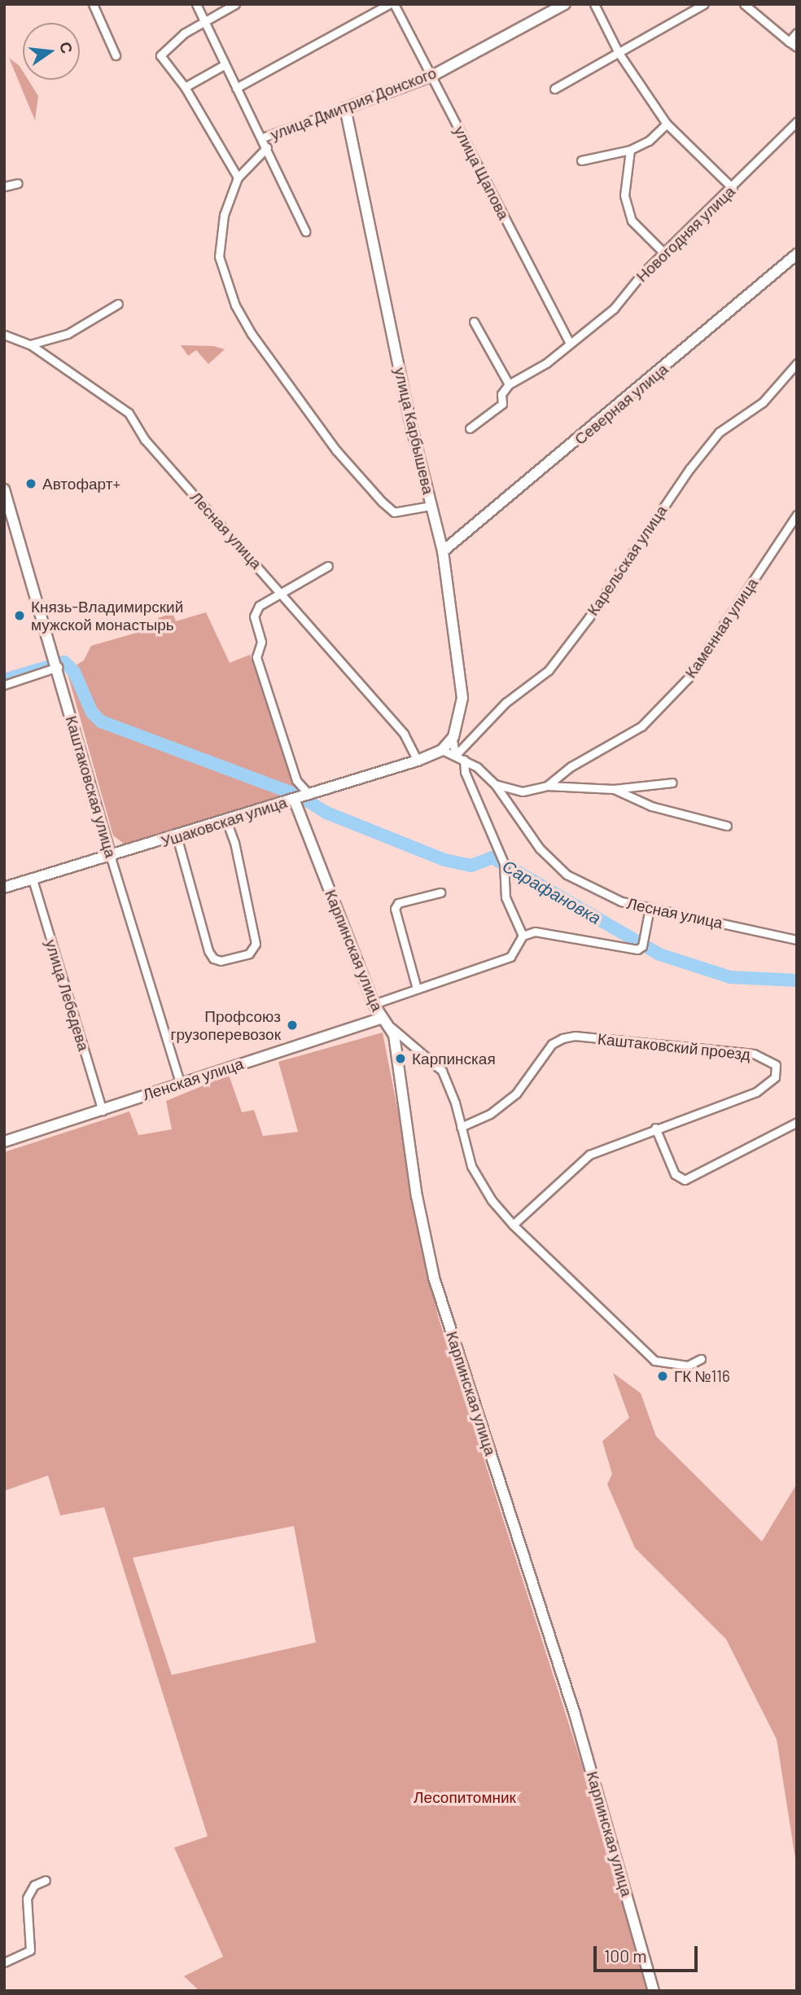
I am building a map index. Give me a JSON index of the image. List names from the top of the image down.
{
  "streets": {
    "street": [
      "улица Дмитрия Донского",
      "улица Щапова",
      "Новогодняя улица",
      "Северная улица",
      "улица Карбышева",
      "Лесная улица",
      "Карельская улица",
      "Каменная улица",
      "Каштаковская улица",
      "Ушаковская улица",
      "Карпинская улица",
      "улица Лебедева",
      "Каштаковский проезд",
      "Ленская улица"
    ]
  },
  "crossings": [
    ["улица Дмитрия Донского", "улица Щапова"],
    ["улица Дмитрия Донского", "улица Карбышева"],
    ["улица Щапова", "Новогодняя улица"],
    ["Северная улица", "улица Карбышева"],
    ["улица Карбышева", "Лесная улица"],
    ["улица Карбышева", "Ушаковская улица"],
    ["Лесная улица", "Карельская улица"],
    ["Лесная улица", "Ушаковская улица"],
    ["Каштаковская улица", "Ушаковская улица"],
    ["Каштаковская улица", "Ленская улица"],
    ["Ушаковская улица", "Карпинская улица"],
    ["Ушаковская улица", "улица Лебедева"],
    ["Карпинская улица", "Ленская улица"],
    ["улица Лебедева", "Ленская улица"]
  ],
  "water": ["Сарафановка"],
  "parks": ["Лесопитомник"],
  "places": [
    "Автофарт+",
    "Князь-Владимирский мужской монастырь",
    "Профсоюз грузоперевозок",
    "Карпинская",
    "ГК №116"
  ],
  "scale_bar": "100 m",
  "north": "right"
}
